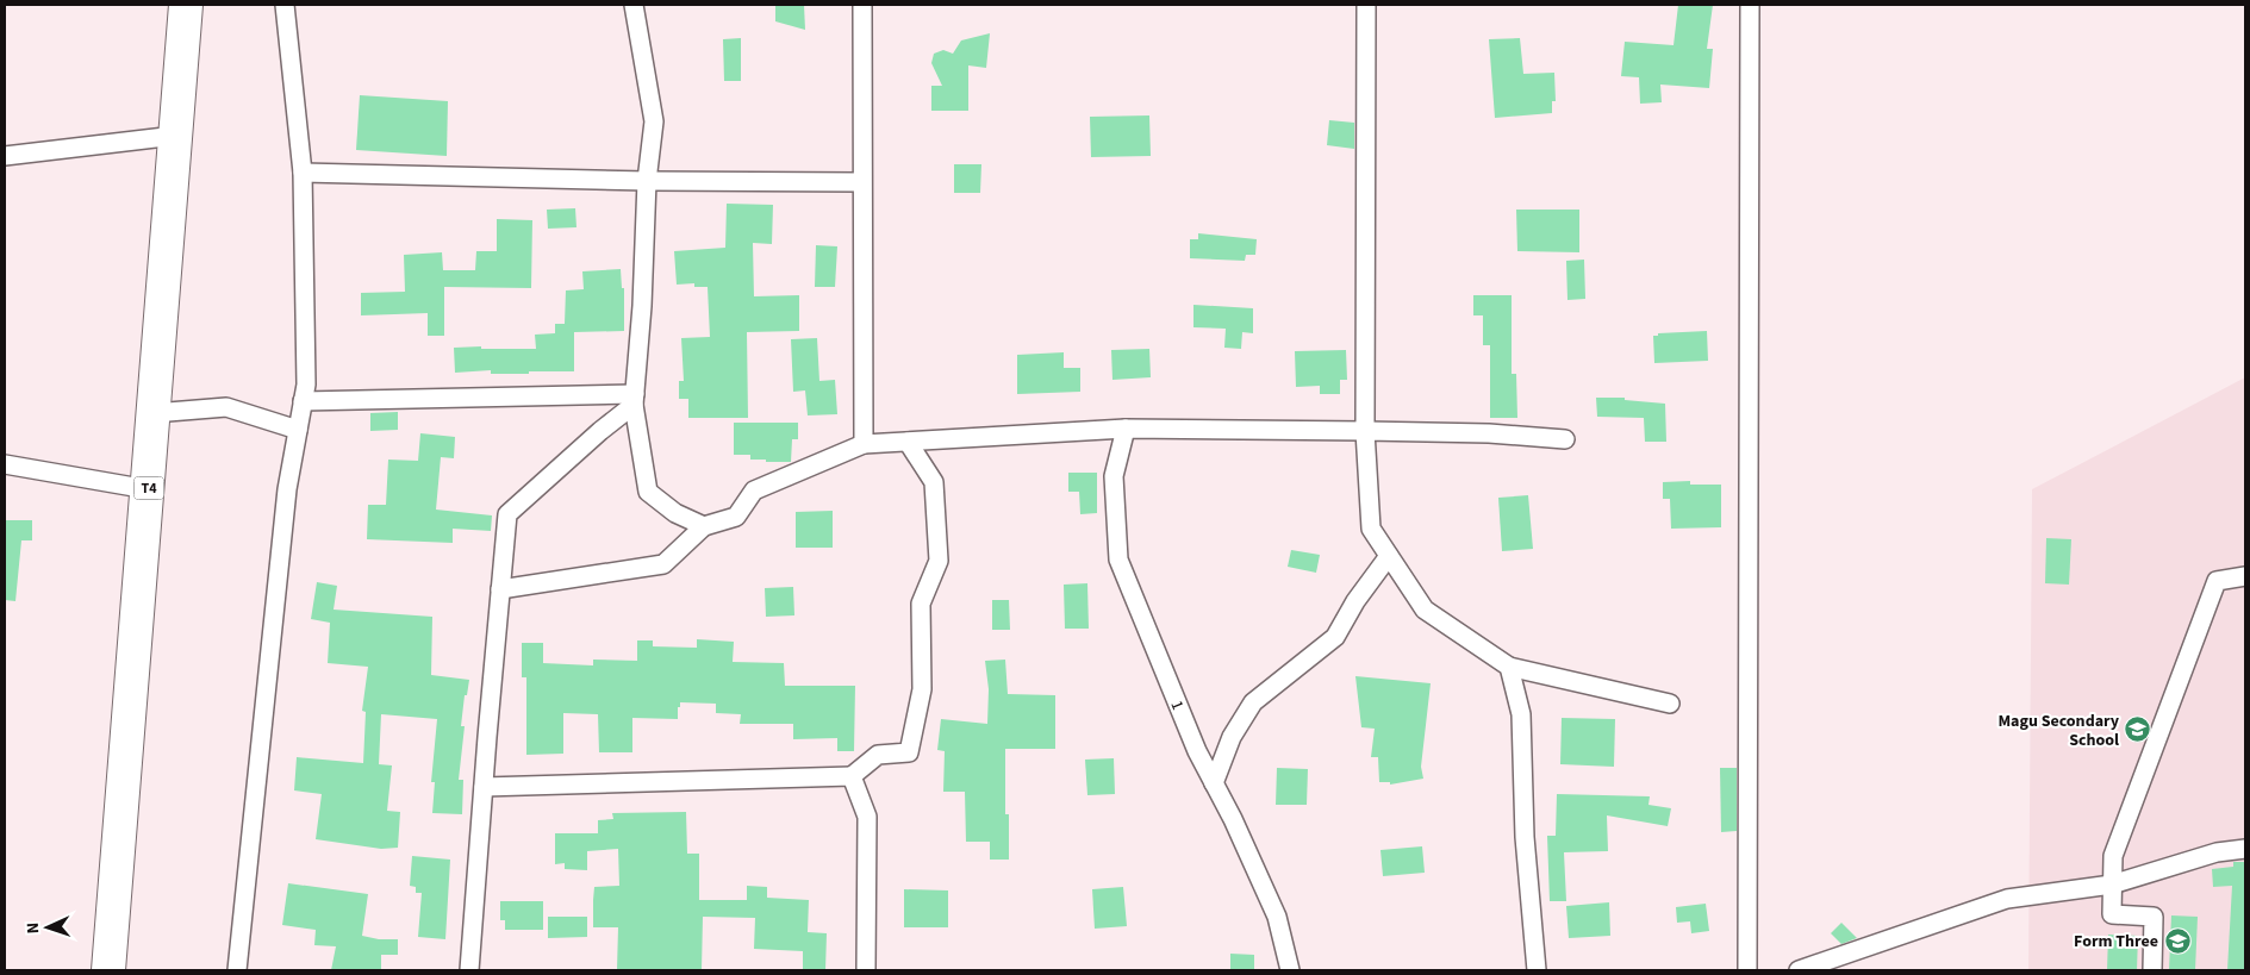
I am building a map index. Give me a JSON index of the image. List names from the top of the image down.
{
  "streets": {
    "highway": ["T4"],
    "street": ["1"]
  },
  "places": {
    "school or university": ["Magu Secondary School", "Form Three"]
  },
  "north": "left"
}
